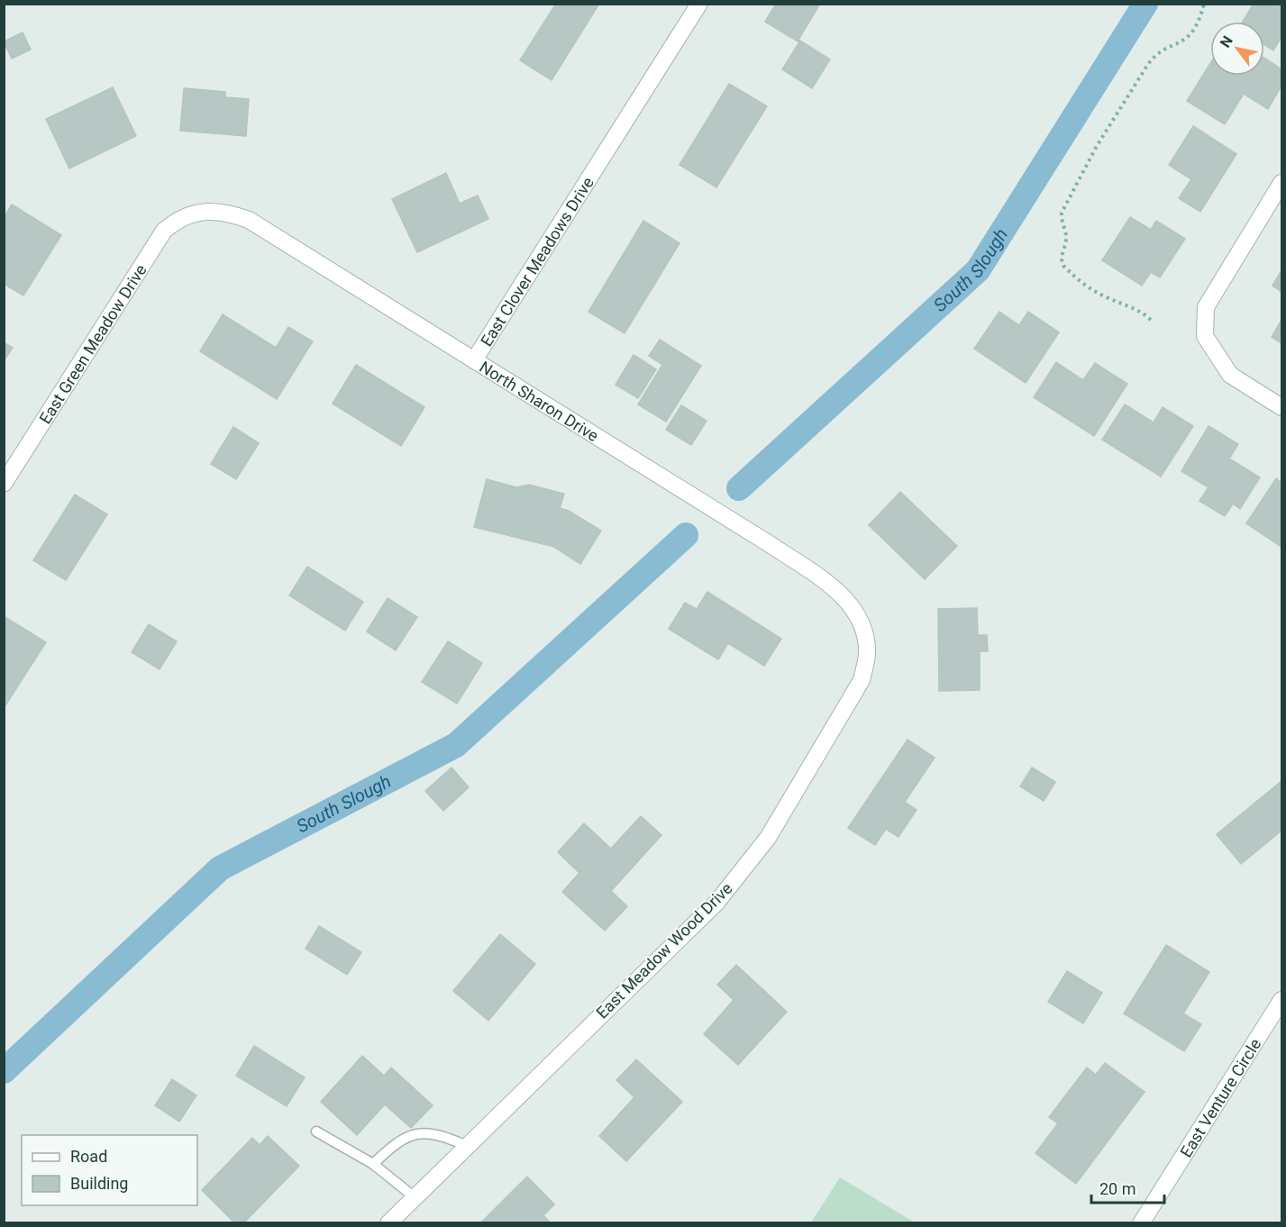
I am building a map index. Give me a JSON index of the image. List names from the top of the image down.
{
  "streets": {
    "street": [
      "East Clover Meadows Drive",
      "East Green Meadow Drive",
      "North Sharon Drive",
      "East Meadow Wood Drive",
      "East Venture Circle"
    ]
  },
  "crossings": [
    ["East Clover Meadows Drive", "North Sharon Drive"],
    ["East Green Meadow Drive", "North Sharon Drive"],
    ["North Sharon Drive", "East Meadow Wood Drive"]
  ],
  "water": ["South Slough"],
  "legend": ["Road", "Building"],
  "scale_bar": "20 m",
  "north": "top left"
}
